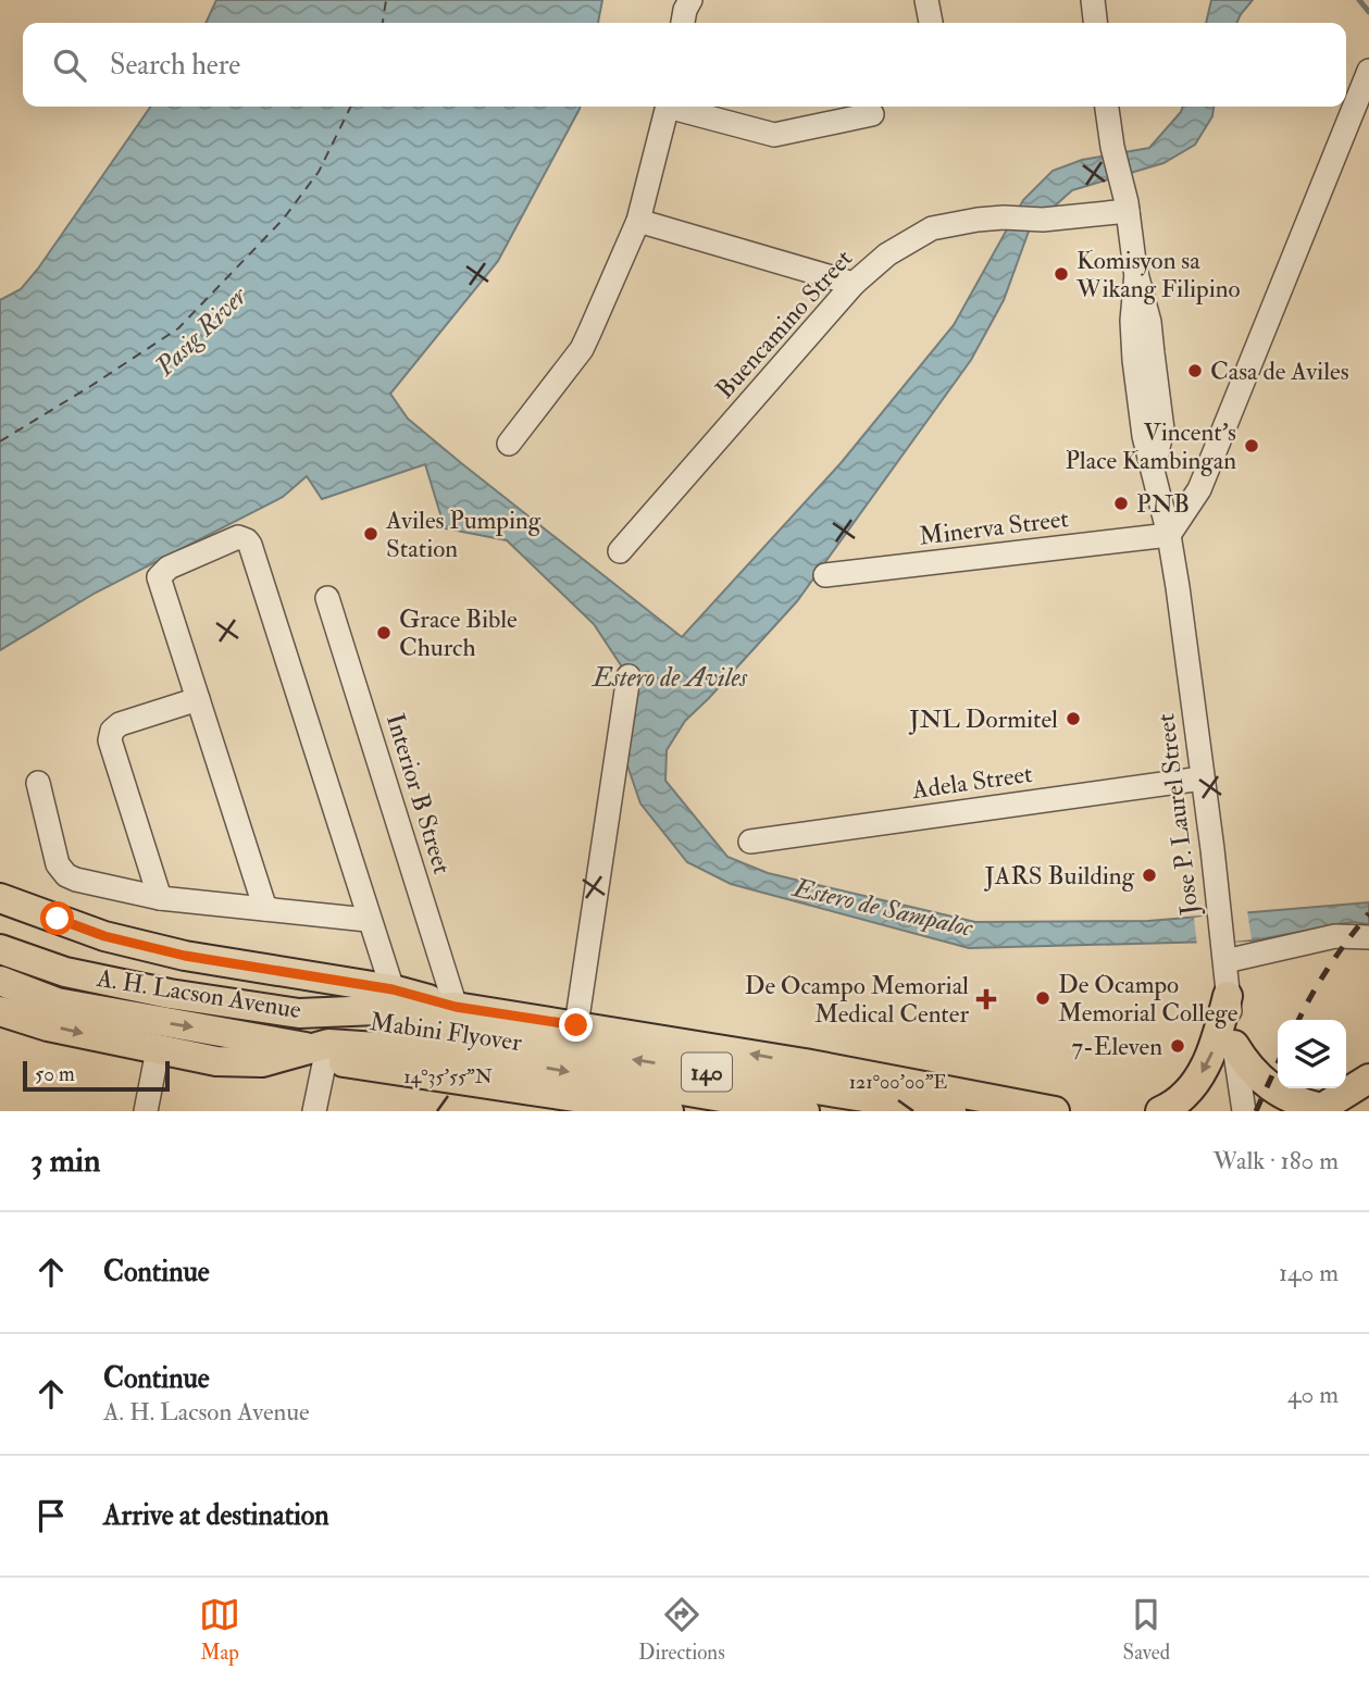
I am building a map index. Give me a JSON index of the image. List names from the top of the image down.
{
  "streets": {
    "main road": ["A. H. Lacson Avenue", "Mabini Flyover", "140"],
    "street": [
      "Buencamino Street",
      "Minerva Street",
      "Adela Street",
      "Interior B Street",
      "Jose P. Laurel Street"
    ]
  },
  "crossings": [
    ["Buencamino Street", "Jose P. Laurel Street"],
    ["Minerva Street", "Jose P. Laurel Street"],
    ["Adela Street", "Jose P. Laurel Street"],
    ["Interior B Street", "Mabini Flyover"],
    ["Interior B Street", "140"],
    ["A. H. Lacson Avenue", "Mabini Flyover"],
    ["Mabini Flyover", "140"]
  ],
  "water": ["Pasig River", "Estero de Aviles", "Estero de Sampaloc"],
  "places": {
    "other": [
      "Komisyon sa Wikang Filipino",
      "Casa de Aviles",
      "Vincent's Place Kambingan",
      "PNB",
      "Aviles Pumping Station",
      "Grace Bible Church",
      "JNL Dormitel",
      "JARS Building",
      "De Ocampo Memorial College",
      "7-Eleven"
    ],
    "health": ["De Ocampo Memorial Medical Center"]
  },
  "scale_bar": "50 m",
  "page": {
    "search": "Search here",
    "scale": "50 m",
    "heading": ["3 min", "Walk · 180 m"],
    "list": [
      ["Continue", "140 m"],
      ["Continue", "A. H. Lacson Avenue", "40 m"],
      "Arrive at destination"
    ],
    "nav": ["Map", "Directions", "Saved"]
  },
  "coordinates": ["14°35'55\"N", "121°00'00\"E"]
}
